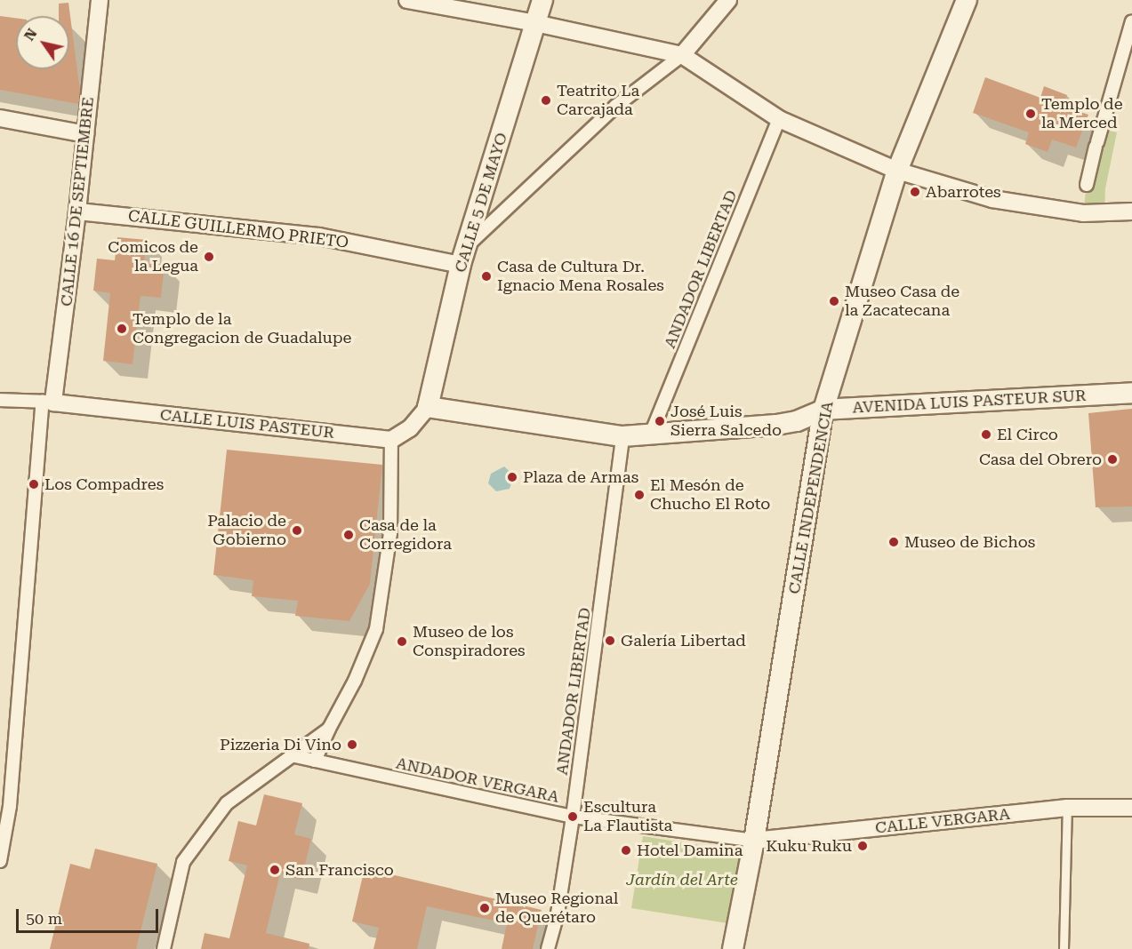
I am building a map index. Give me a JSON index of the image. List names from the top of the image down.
{
  "streets": {
    "street": [
      "CALLE 16 DE SEPTIEMBRE",
      "CALLE 5 DE MAYO",
      "CALLE GUILLERMO PRIETO",
      "ANDADOR LIBERTAD",
      "AVENIDA LUIS PASTEUR SUR",
      "CALLE LUIS PASTEUR",
      "CALLE INDEPENDENCIA",
      "ANDADOR VERGARA",
      "CALLE VERGARA"
    ]
  },
  "crossings": [
    ["CALLE 16 DE SEPTIEMBRE", "CALLE GUILLERMO PRIETO"],
    ["CALLE 16 DE SEPTIEMBRE", "CALLE LUIS PASTEUR"],
    ["CALLE 5 DE MAYO", "CALLE GUILLERMO PRIETO"],
    ["CALLE 5 DE MAYO", "AVENIDA LUIS PASTEUR SUR"],
    ["ANDADOR LIBERTAD", "AVENIDA LUIS PASTEUR SUR"],
    ["ANDADOR LIBERTAD", "ANDADOR VERGARA"],
    ["AVENIDA LUIS PASTEUR SUR", "CALLE INDEPENDENCIA"],
    ["CALLE INDEPENDENCIA", "ANDADOR VERGARA"],
    ["CALLE INDEPENDENCIA", "CALLE VERGARA"],
    ["ANDADOR VERGARA", "CALLE VERGARA"]
  ],
  "parks": ["Jardín del Arte"],
  "places": [
    "Teatrito La Carcajada",
    "Templo de la Merced",
    "Abarrotes",
    "Comicos de la Legua",
    "Casa de Cultura Dr. Ignacio Mena Rosales",
    "Museo Casa de la Zacatecana",
    "Templo de la Congregacion de Guadalupe",
    "José Luis Sierra Salcedo",
    "El Circo",
    "Casa del Obrero",
    "Plaza de Armas",
    "Los Compadres",
    "El Mesón de Chucho El Roto",
    "Palacio de Gobierno",
    "Casa de la Corregidora",
    "Museo de Bichos",
    "Galería Libertad",
    "Museo de los Conspiradores",
    "Pizzeria Di Vino",
    "Escultura La Flautista",
    "Kuku Ruku",
    "Hotel Damina",
    "San Francisco",
    "Museo Regional de Querétaro"
  ],
  "scale_bar": "50 m",
  "north": "top left"
}
